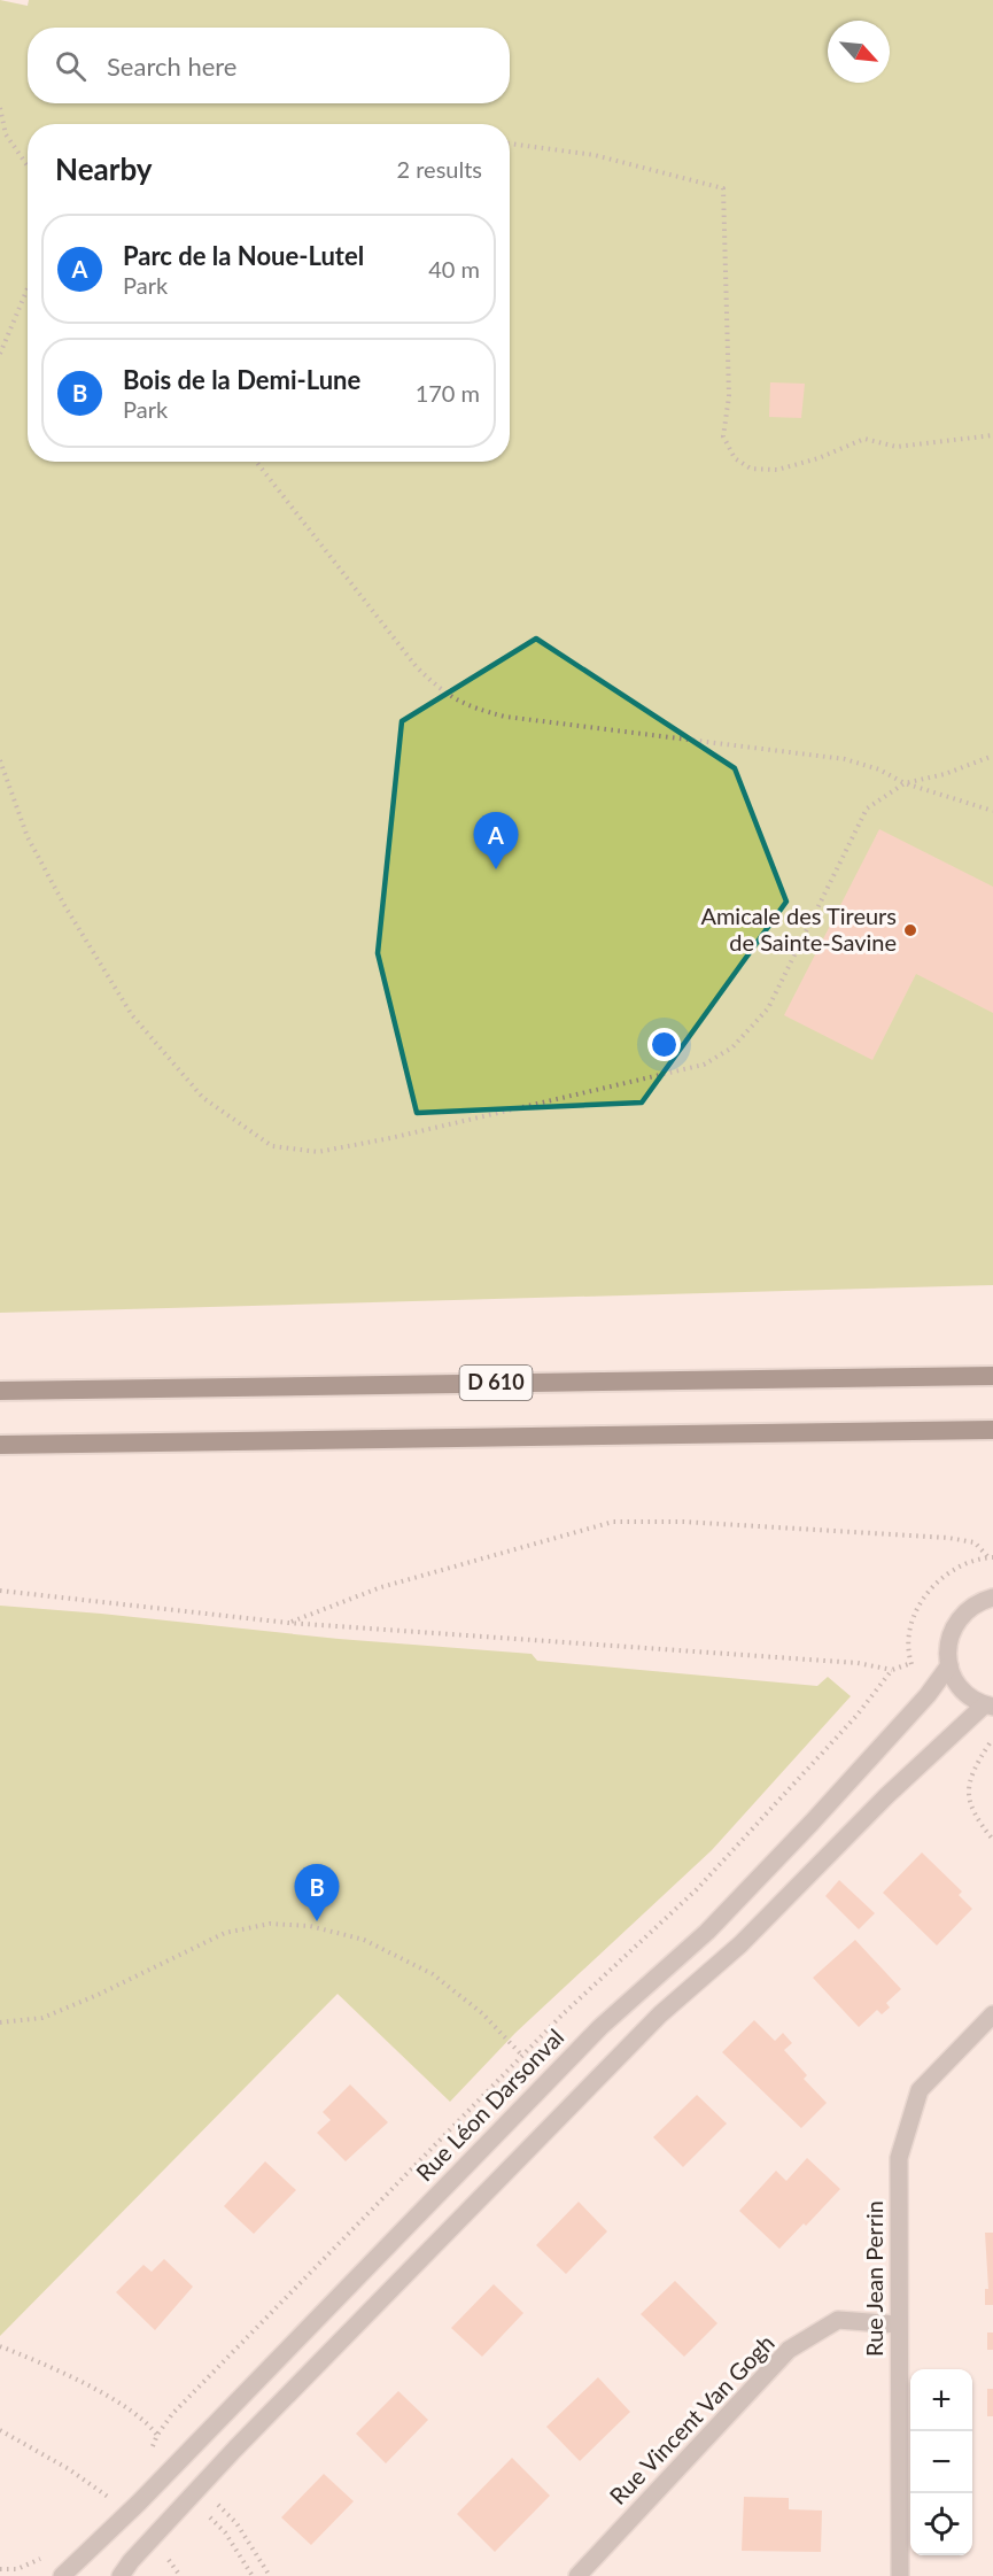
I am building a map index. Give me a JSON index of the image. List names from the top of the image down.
{
  "streets": {
    "highway": ["D 610"],
    "street": ["Rue Léon Darsonval", "Rue Jean Perrin", "Rue Vincent Van Gogh"]
  },
  "crossings": [
    ["Rue Jean Perrin", "Rue Vincent Van Gogh"]
  ],
  "places": ["Amicale des Tireurs de Sainte-Savine"],
  "north": "bottom right",
  "page": {
    "search": "Search here",
    "heading": ["Nearby", "2 results"],
    "list": [
      {
        "mark": "A",
        "name": "Parc de la Noue-Lutel",
        "note": "Park",
        "value": "40 m"
      },
      {
        "mark": "B",
        "name": "Bois de la Demi-Lune",
        "note": "Park",
        "value": "170 m"
      }
    ],
    "pins": ["A", "B"],
    "map_buttons": ["+", "−"]
  }
}
